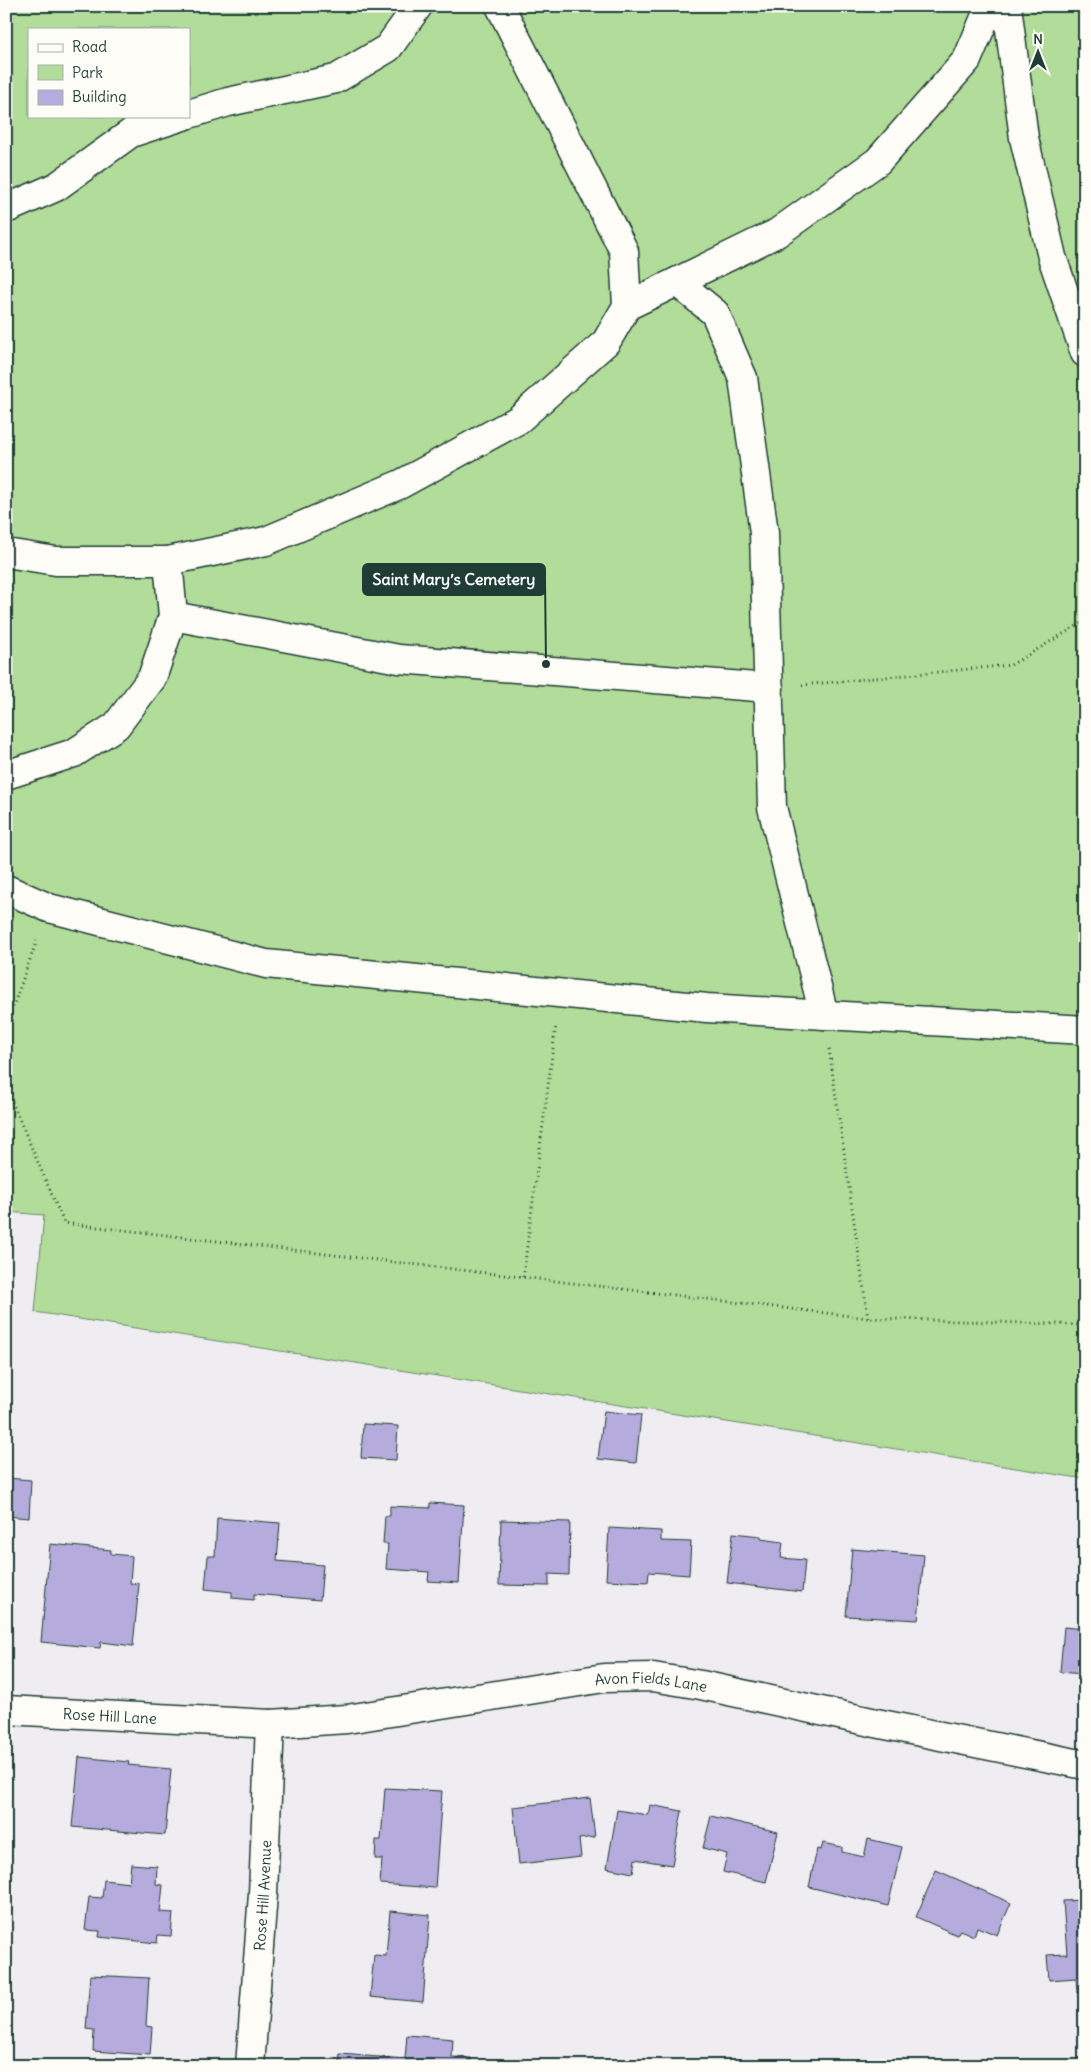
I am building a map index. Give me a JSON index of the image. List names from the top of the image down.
{
  "streets": {
    "street": ["Avon Fields Lane", "Rose Hill Lane", "Rose Hill Avenue"]
  },
  "crossings": [
    ["Avon Fields Lane", "Rose Hill Lane"],
    ["Avon Fields Lane", "Rose Hill Avenue"]
  ],
  "places": ["Saint Mary’s Cemetery"],
  "legend": ["Road", "Park", "Building"],
  "north": "top"
}
